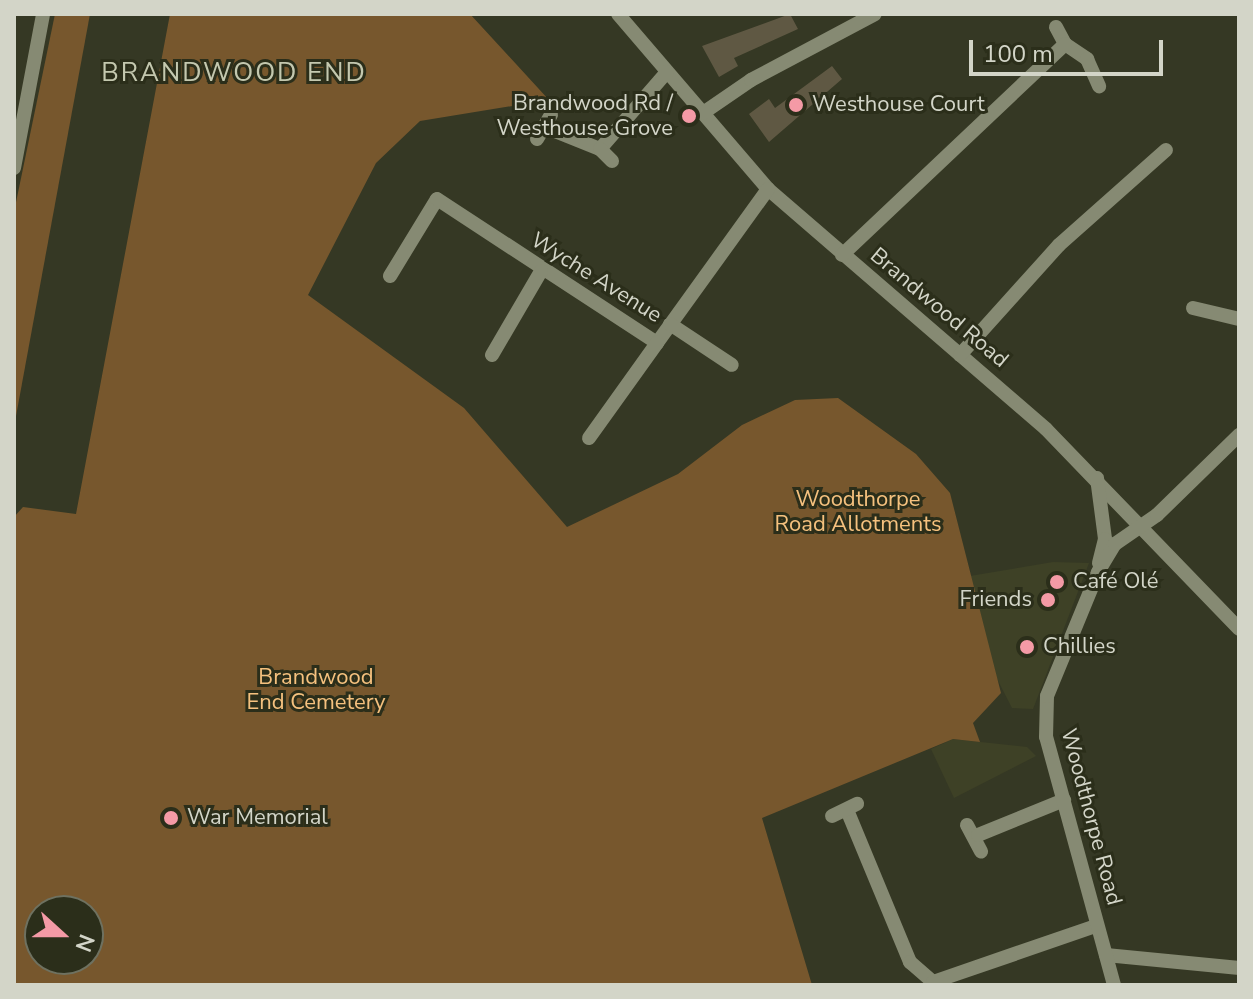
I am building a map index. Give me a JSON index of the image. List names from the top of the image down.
{
  "streets": {
    "street": ["Wyche Avenue", "Brandwood Road", "Woodthorpe Road"]
  },
  "crossings": [
    ["Wyche Avenue", "Brandwood Road"],
    ["Brandwood Road", "Woodthorpe Road"]
  ],
  "districts": ["BRANDWOOD END"],
  "parks": ["Woodthorpe Road Allotments", "Brandwood End Cemetery"],
  "places": [
    "Westhouse Court",
    "Brandwood Rd / Westhouse Grove",
    "Café Olé",
    "Friends",
    "Chillies",
    "War Memorial"
  ],
  "scale_bar": "100 m",
  "north": "right"
}
